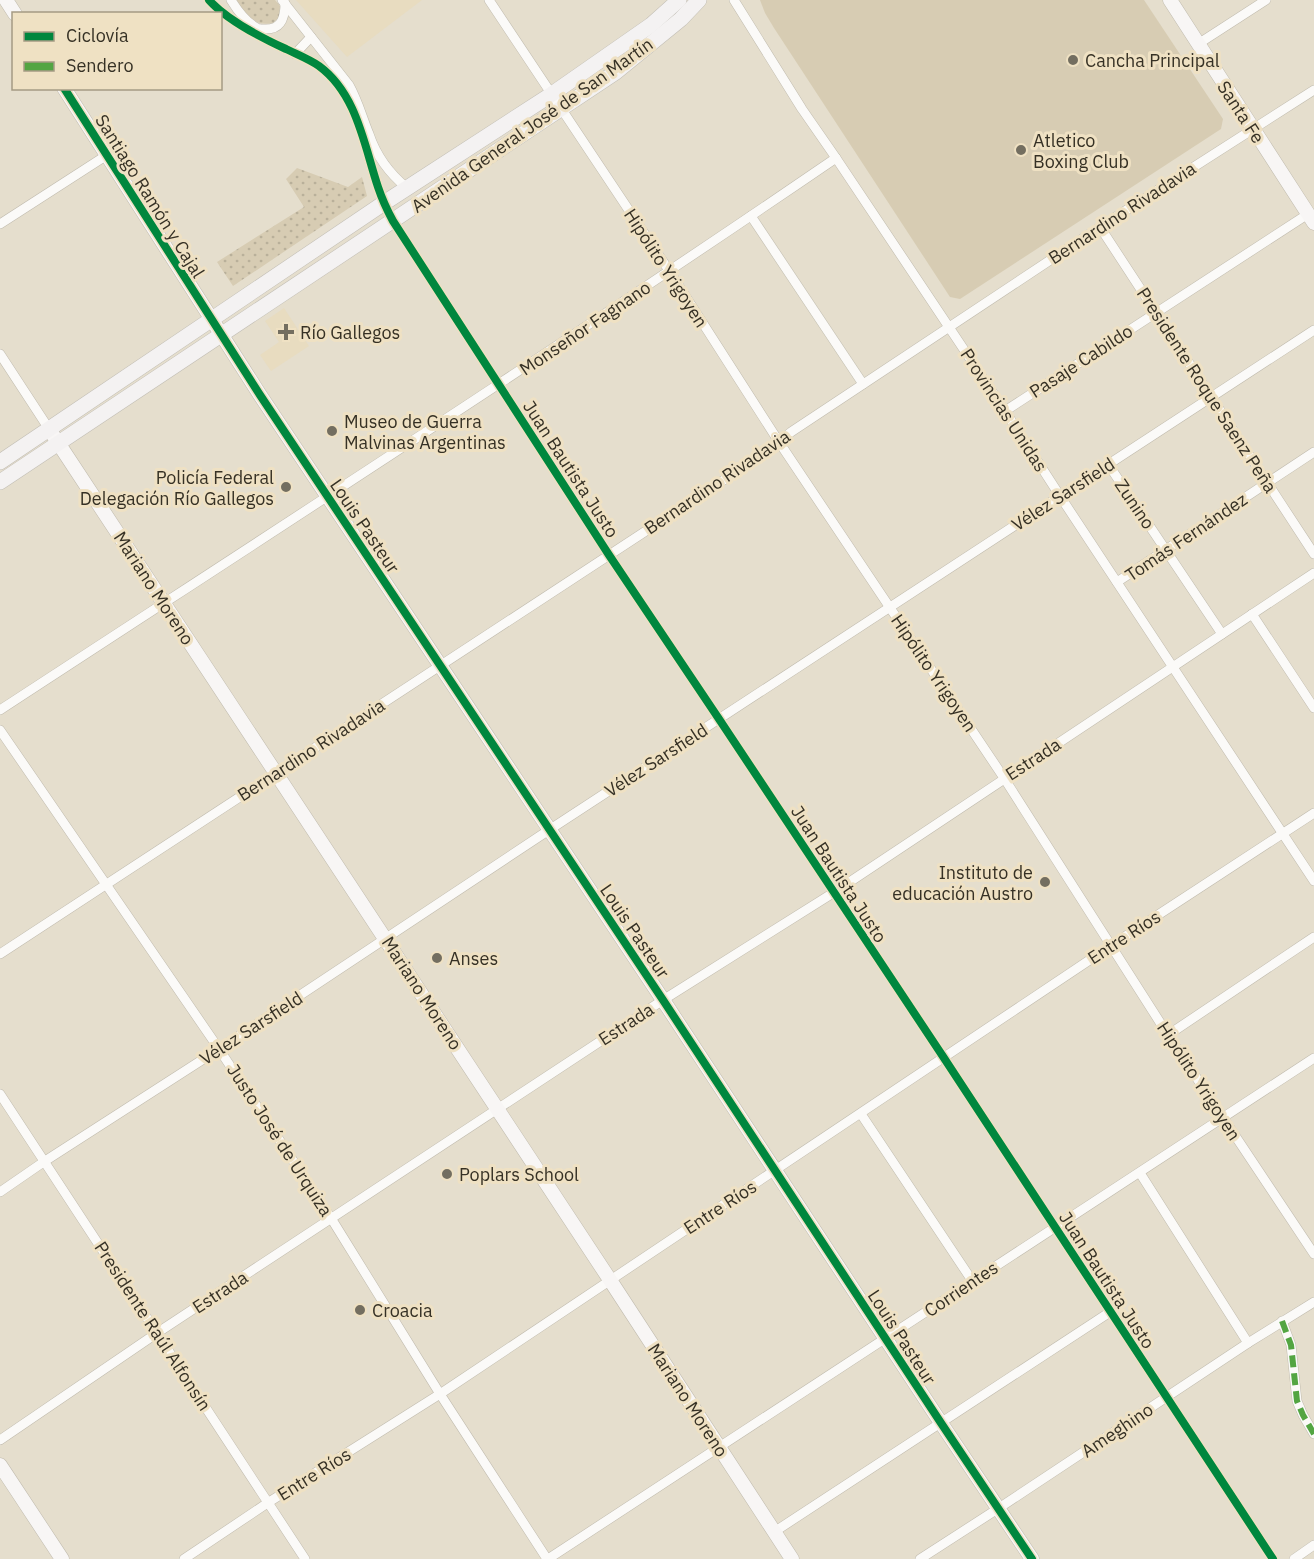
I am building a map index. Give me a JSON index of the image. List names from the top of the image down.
{
  "streets": {
    "main road": ["Avenida General José de San Martín"],
    "street": [
      "Santa Fe",
      "Santiago Ramón y Cajal",
      "Bernardino Rivadavia",
      "Hipólito Yrigoyen",
      "Monseñor Fagnano",
      "Pasaje Cabildo",
      "Presidente Roque Saenz Peña",
      "Provincias Unidas",
      "Juan Bautista Justo",
      "Vélez Sarsfield",
      "Zunino",
      "Louis Pasteur",
      "Tomás Fernández",
      "Mariano Moreno",
      "Estrada",
      "Entre Ríos",
      "Justo José de Urquiza",
      "Corrientes",
      "Presidente Raúl Alfonsín",
      "Ameghino"
    ]
  },
  "crossings": [
    ["Santa Fe", "Bernardino Rivadavia"],
    ["Santa Fe", "Pasaje Cabildo"],
    ["Avenida General José de San Martín", "Santiago Ramón y Cajal"],
    ["Avenida General José de San Martín", "Hipólito Yrigoyen"],
    ["Avenida General José de San Martín", "Juan Bautista Justo"],
    ["Avenida General José de San Martín", "Louis Pasteur"],
    ["Avenida General José de San Martín", "Mariano Moreno"],
    ["Santiago Ramón y Cajal", "Louis Pasteur"],
    ["Bernardino Rivadavia", "Hipólito Yrigoyen"],
    ["Bernardino Rivadavia", "Presidente Roque Saenz Peña"],
    ["Bernardino Rivadavia", "Provincias Unidas"],
    ["Bernardino Rivadavia", "Juan Bautista Justo"],
    ["Bernardino Rivadavia", "Louis Pasteur"],
    ["Bernardino Rivadavia", "Mariano Moreno"],
    ["Bernardino Rivadavia", "Justo José de Urquiza"],
    ["Hipólito Yrigoyen", "Monseñor Fagnano"],
    ["Hipólito Yrigoyen", "Vélez Sarsfield"],
    ["Hipólito Yrigoyen", "Estrada"],
    ["Hipólito Yrigoyen", "Entre Ríos"],
    ["Hipólito Yrigoyen", "Corrientes"],
    ["Monseñor Fagnano", "Provincias Unidas"],
    ["Monseñor Fagnano", "Juan Bautista Justo"],
    ["Monseñor Fagnano", "Louis Pasteur"],
    ["Monseñor Fagnano", "Mariano Moreno"],
    ["Pasaje Cabildo", "Presidente Roque Saenz Peña"],
    ["Pasaje Cabildo", "Provincias Unidas"],
    ["Presidente Roque Saenz Peña", "Vélez Sarsfield"],
    ["Presidente Roque Saenz Peña", "Tomás Fernández"],
    ["Provincias Unidas", "Vélez Sarsfield"],
    ["Provincias Unidas", "Tomás Fernández"],
    ["Provincias Unidas", "Estrada"],
    ["Provincias Unidas", "Entre Ríos"],
    ["Juan Bautista Justo", "Vélez Sarsfield"],
    ["Juan Bautista Justo", "Estrada"],
    ["Juan Bautista Justo", "Entre Ríos"],
    ["Juan Bautista Justo", "Corrientes"],
    ["Juan Bautista Justo", "Ameghino"],
    ["Vélez Sarsfield", "Zunino"],
    ["Vélez Sarsfield", "Louis Pasteur"],
    ["Vélez Sarsfield", "Mariano Moreno"],
    ["Vélez Sarsfield", "Justo José de Urquiza"],
    ["Vélez Sarsfield", "Presidente Raúl Alfonsín"],
    ["Zunino", "Tomás Fernández"],
    ["Zunino", "Estrada"],
    ["Louis Pasteur", "Estrada"],
    ["Louis Pasteur", "Entre Ríos"],
    ["Louis Pasteur", "Corrientes"],
    ["Louis Pasteur", "Ameghino"],
    ["Mariano Moreno", "Estrada"],
    ["Mariano Moreno", "Entre Ríos"],
    ["Mariano Moreno", "Corrientes"],
    ["Estrada", "Justo José de Urquiza"],
    ["Estrada", "Presidente Raúl Alfonsín"],
    ["Entre Ríos", "Justo José de Urquiza"],
    ["Entre Ríos", "Presidente Raúl Alfonsín"],
    ["Justo José de Urquiza", "Corrientes"]
  ],
  "places": {
    "other": [
      "Cancha Principal",
      "Atletico Boxing Club",
      "Museo de Guerra Malvinas Argentinas",
      "Policía Federal Delegación Río Gallegos",
      "Instituto de educación Austro",
      "Anses",
      "Poplars School",
      "Croacia"
    ],
    "health": ["Río Gallegos"]
  },
  "legend": ["Ciclovía", "Sendero"]
}
